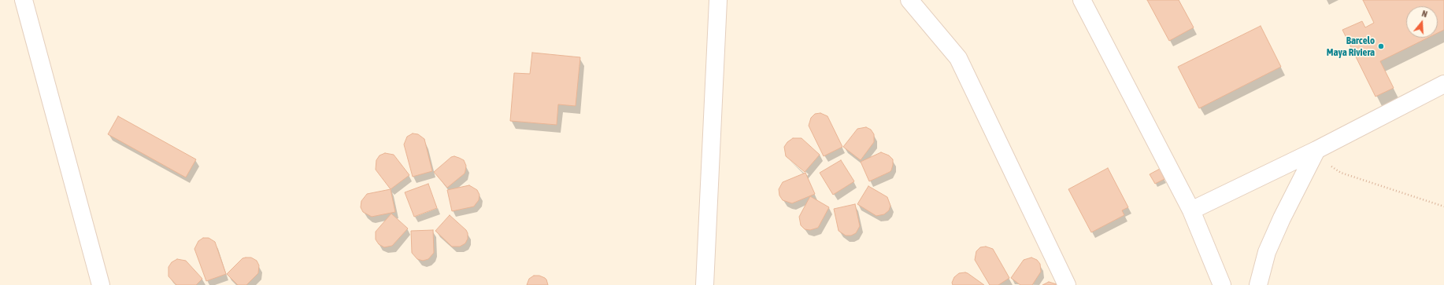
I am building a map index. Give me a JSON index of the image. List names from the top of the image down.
{
  "places": ["Barcelo Maya Riviera"],
  "north": "top"
}
